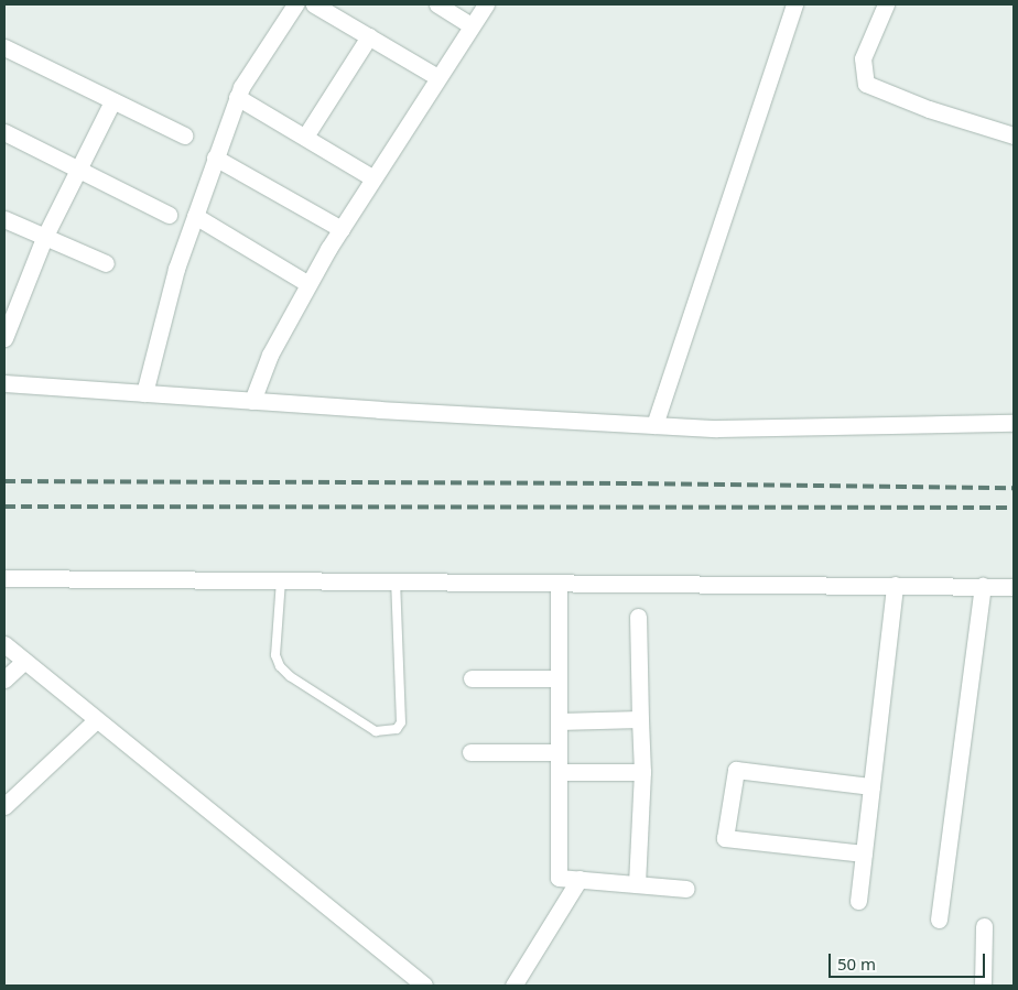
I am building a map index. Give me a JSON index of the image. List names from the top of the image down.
{
  "scale_bar": "50 m"
}
